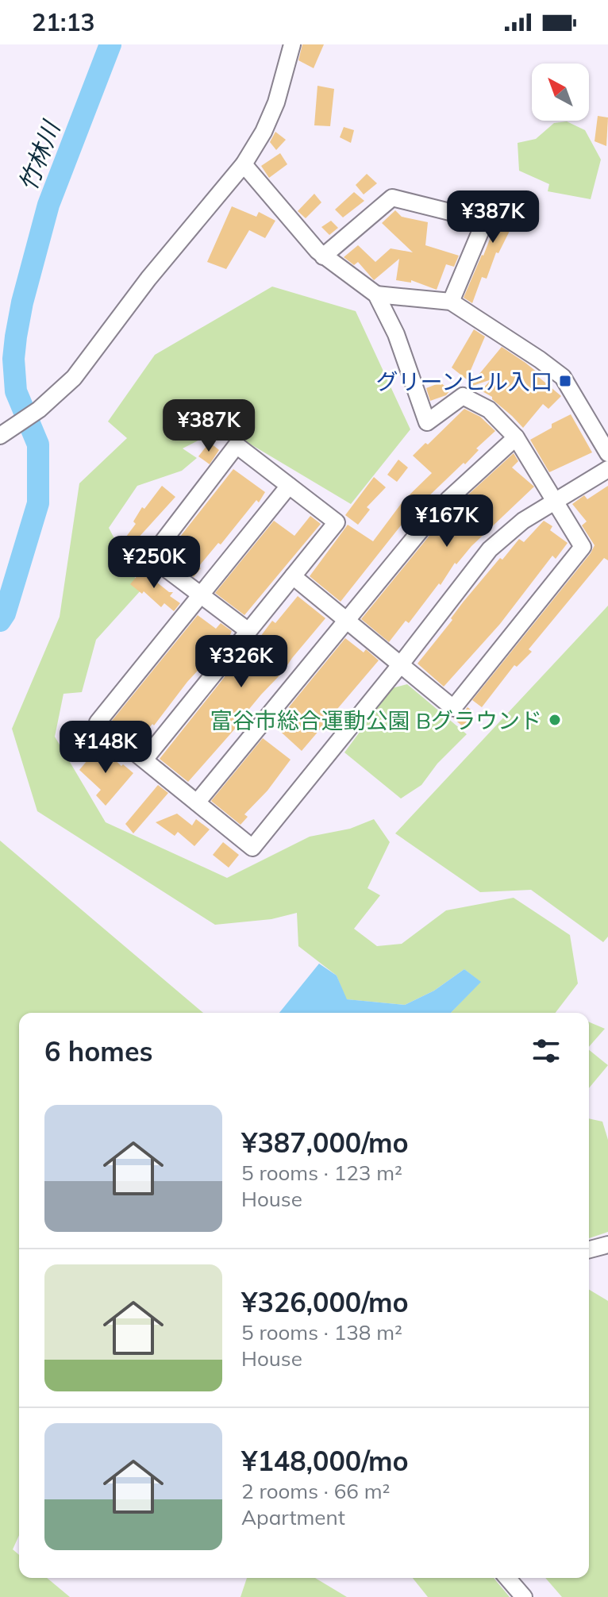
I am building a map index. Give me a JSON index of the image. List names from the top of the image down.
{
  "water": ["竹林川"],
  "places": {
    "transit": ["グリーンヒル入口"],
    "other": ["富谷市総合運動公園 Bグラウンド"]
  },
  "north": "top left",
  "page": {
    "status": "21:13",
    "price": [
      "¥387K",
      "¥387K",
      "¥167K",
      "¥250K",
      "¥326K",
      "¥148K"
    ],
    "heading": "6 homes",
    "list": [
      {
        "name": "¥387,000/mo",
        "note": "5 rooms · 123 m² · House"
      },
      {
        "name": "¥326,000/mo",
        "note": "5 rooms · 138 m² · House"
      },
      {
        "name": "¥148,000/mo",
        "note": "2 rooms · 66 m² · Apartment"
      }
    ]
  }
}
